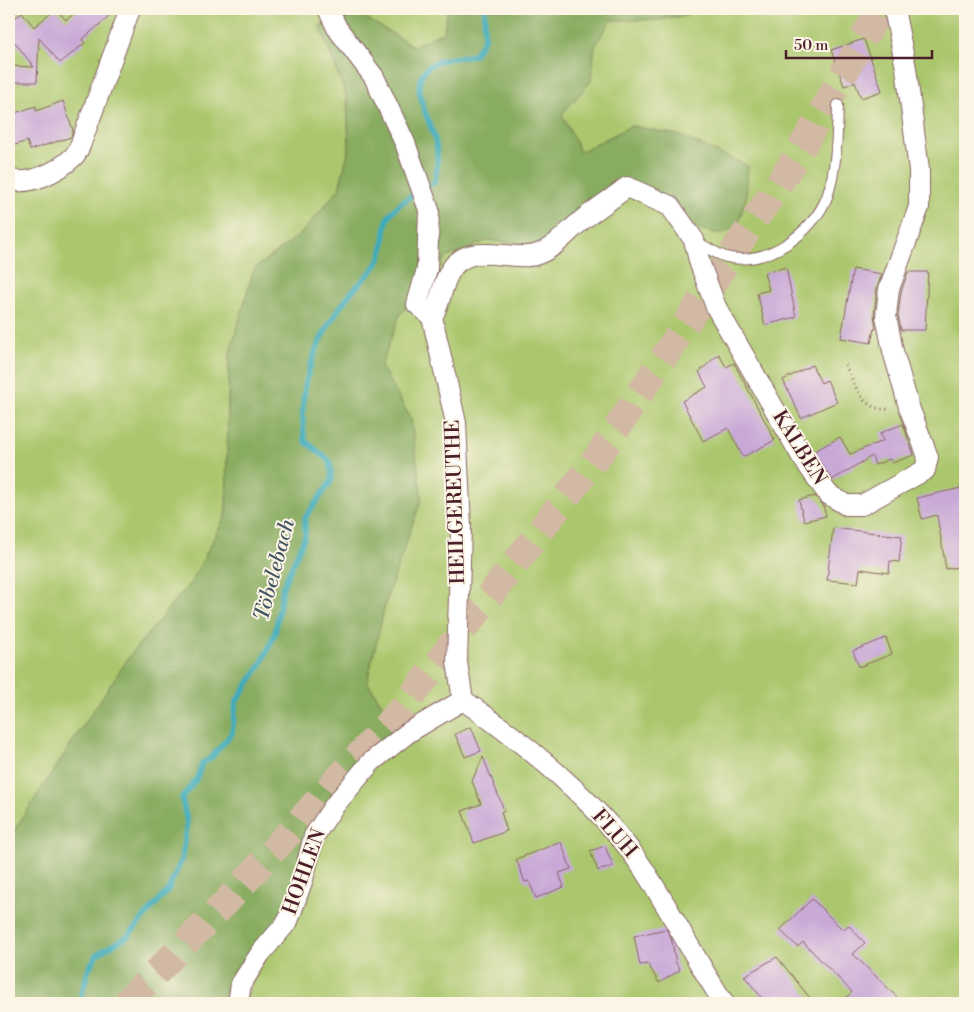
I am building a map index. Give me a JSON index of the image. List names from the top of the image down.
{
  "streets": {
    "street": [
      "KALBEN",
      "HEILGEREUTHE",
      "FLUH",
      "HOHLEN"
    ]
  },
  "crossings": [
    ["KALBEN", "HEILGEREUTHE"],
    ["HEILGEREUTHE", "FLUH"],
    ["HEILGEREUTHE", "HOHLEN"],
    ["FLUH", "HOHLEN"]
  ],
  "water": ["Töbelebach"],
  "scale_bar": "50 m"
}
